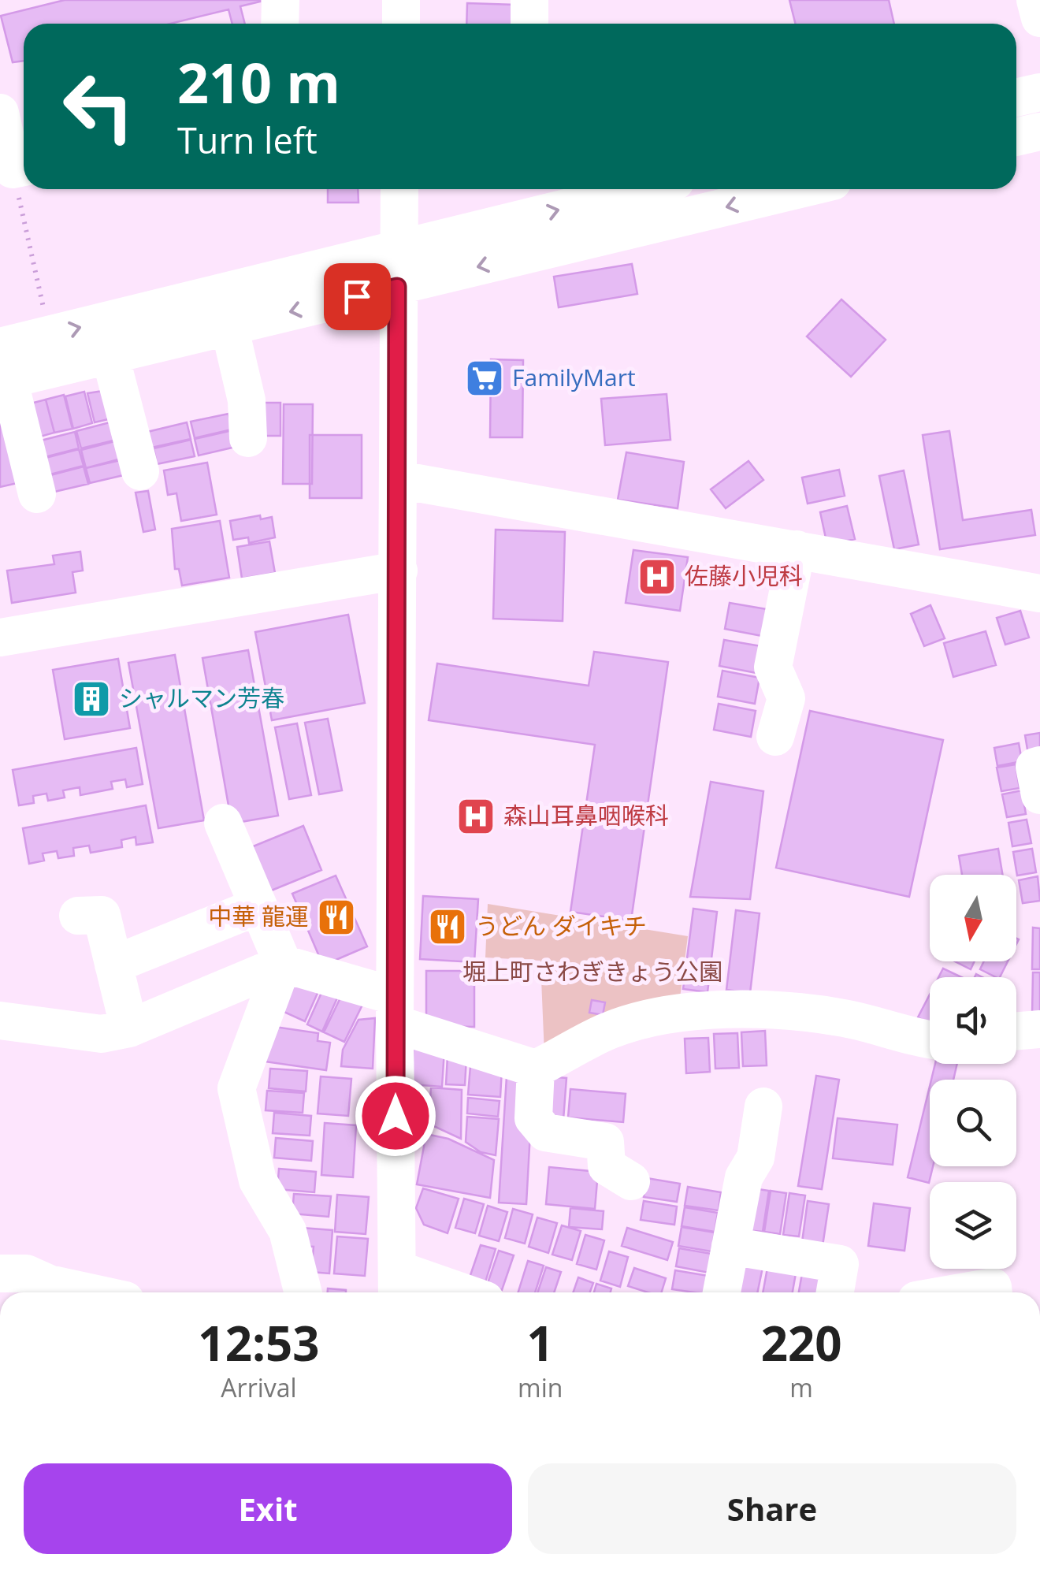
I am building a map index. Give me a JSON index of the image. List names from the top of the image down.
{
  "parks": ["堀上町さわぎきょう公園"],
  "places": {
    "supermarket": ["FamilyMart"],
    "hospital": ["佐藤小児科", "森山耳鼻咽喉科"],
    "building": ["シャルマン芳春"],
    "restaurant": ["中華 龍運", "うどん ダイキチ"]
  },
  "north": "bottom",
  "page": {
    "turn": ["210 m", "Turn left"],
    "eta": [
      "12:53",
      "Arrival",
      "1",
      "min",
      "220",
      "m"
    ],
    "buttons": ["Exit", "Share"]
  }
}
